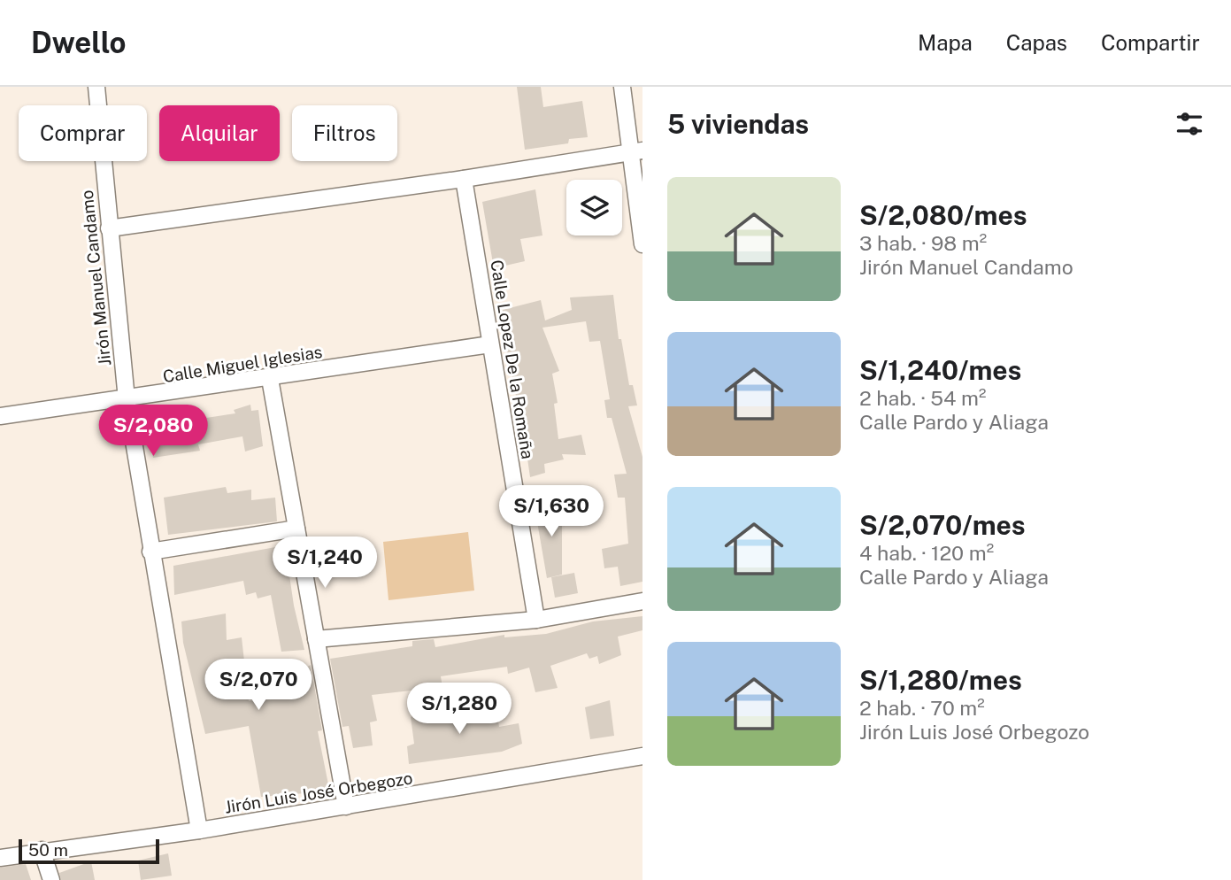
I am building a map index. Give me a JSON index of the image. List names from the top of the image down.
{
  "streets": {
    "street": [
      "Jirón Manuel Candamo",
      "Calle Lopez De la Romaña",
      "Calle Miguel Iglesias",
      "Jirón Luis José Orbegozo"
    ]
  },
  "crossings": [
    ["Jirón Manuel Candamo", "Calle Miguel Iglesias"],
    ["Jirón Manuel Candamo", "Jirón Luis José Orbegozo"],
    ["Calle Lopez De la Romaña", "Calle Miguel Iglesias"]
  ],
  "scale_bar": "50 m",
  "page": {
    "header": "Dwello",
    "nav": ["Mapa", "Capas", "Compartir"],
    "heading": "5 viviendas",
    "chip": ["Comprar", "Alquilar", "Filtros"],
    "list": [
      {
        "name": "S/2,080/mes",
        "note": "3 hab. · 98 m² · Jirón Manuel Candamo"
      },
      {
        "name": "S/1,240/mes",
        "note": "2 hab. · 54 m² · Calle Pardo y Aliaga"
      },
      {
        "name": "S/2,070/mes",
        "note": "4 hab. · 120 m² · Calle Pardo y Aliaga"
      },
      {
        "name": "S/1,280/mes",
        "note": "2 hab. · 70 m² · Jirón Luis José Orbegozo"
      }
    ],
    "price": [
      "S/2,080",
      "S/1,630",
      "S/1,240",
      "S/2,070",
      "S/1,280"
    ],
    "scale": "50 m"
  }
}
